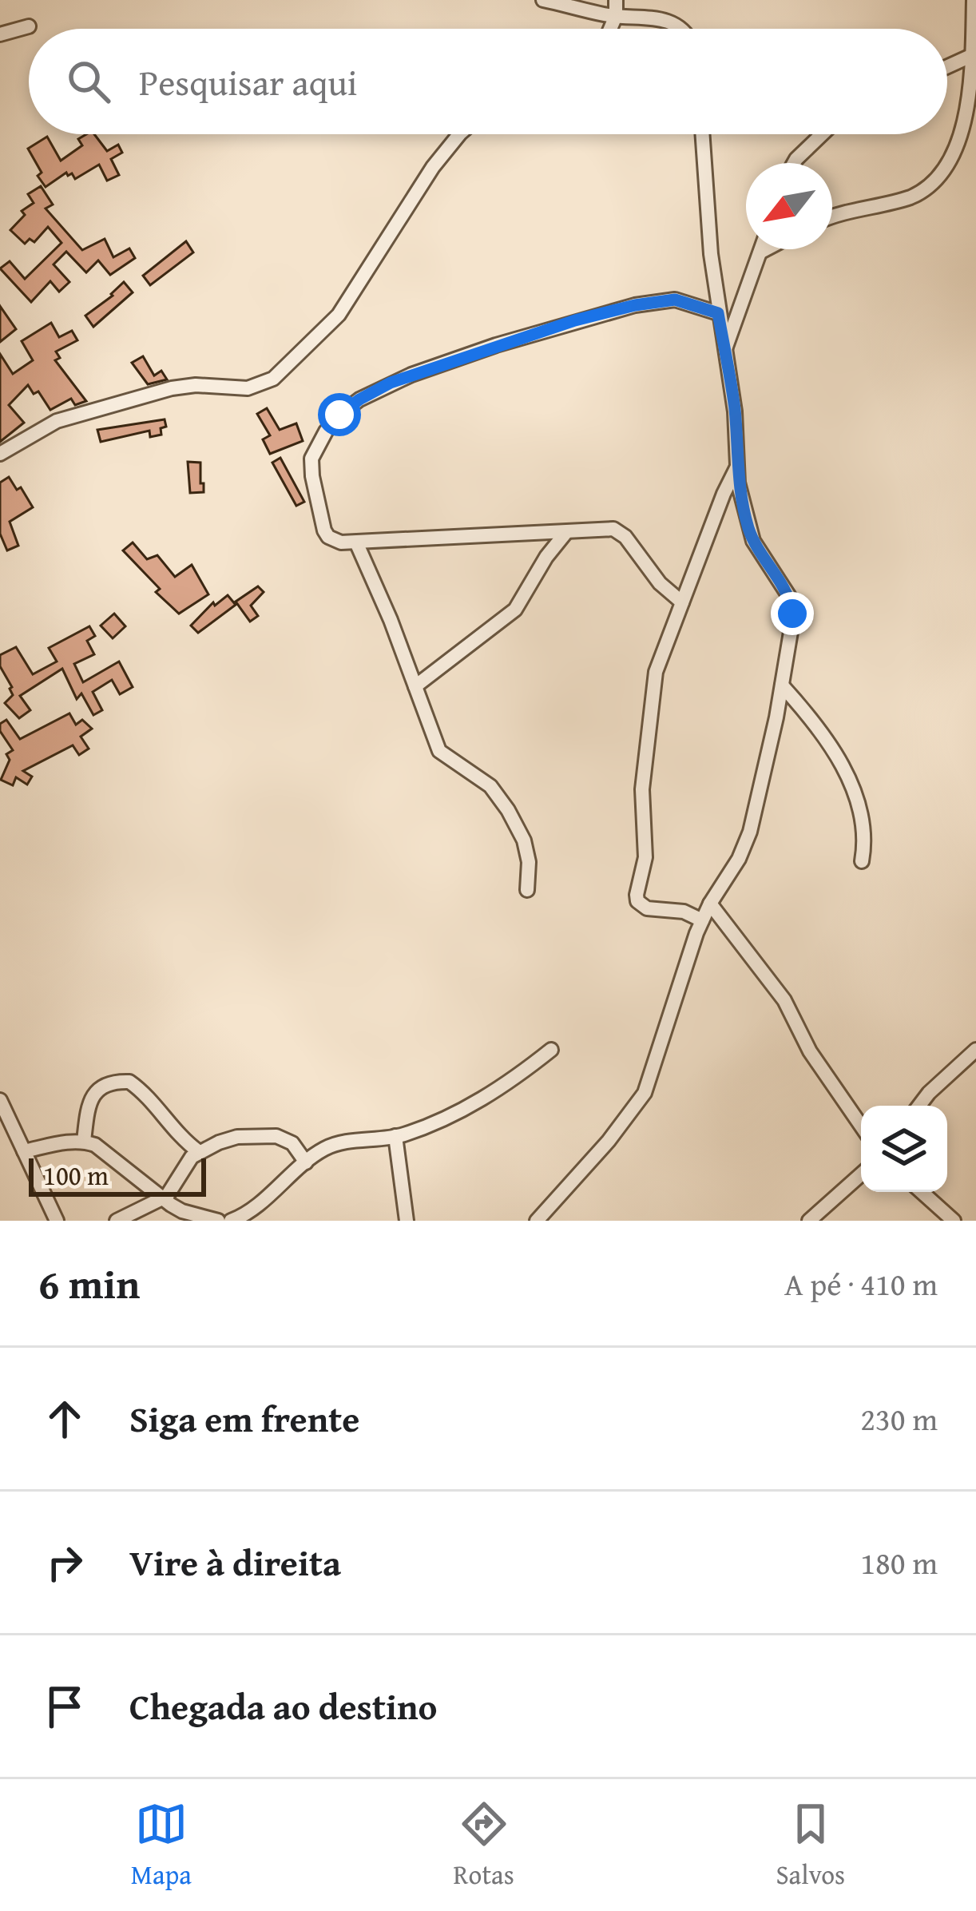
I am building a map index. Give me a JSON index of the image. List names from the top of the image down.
{
  "scale_bar": "100 m",
  "north": "bottom left",
  "page": {
    "search": "Pesquisar aqui",
    "scale": "100 m",
    "heading": ["6 min", "A pé · 410 m"],
    "list": [
      ["Siga em frente", "230 m"],
      ["Vire à direita", "180 m"],
      "Chegada ao destino"
    ],
    "nav": ["Mapa", "Rotas", "Salvos"]
  }
}
